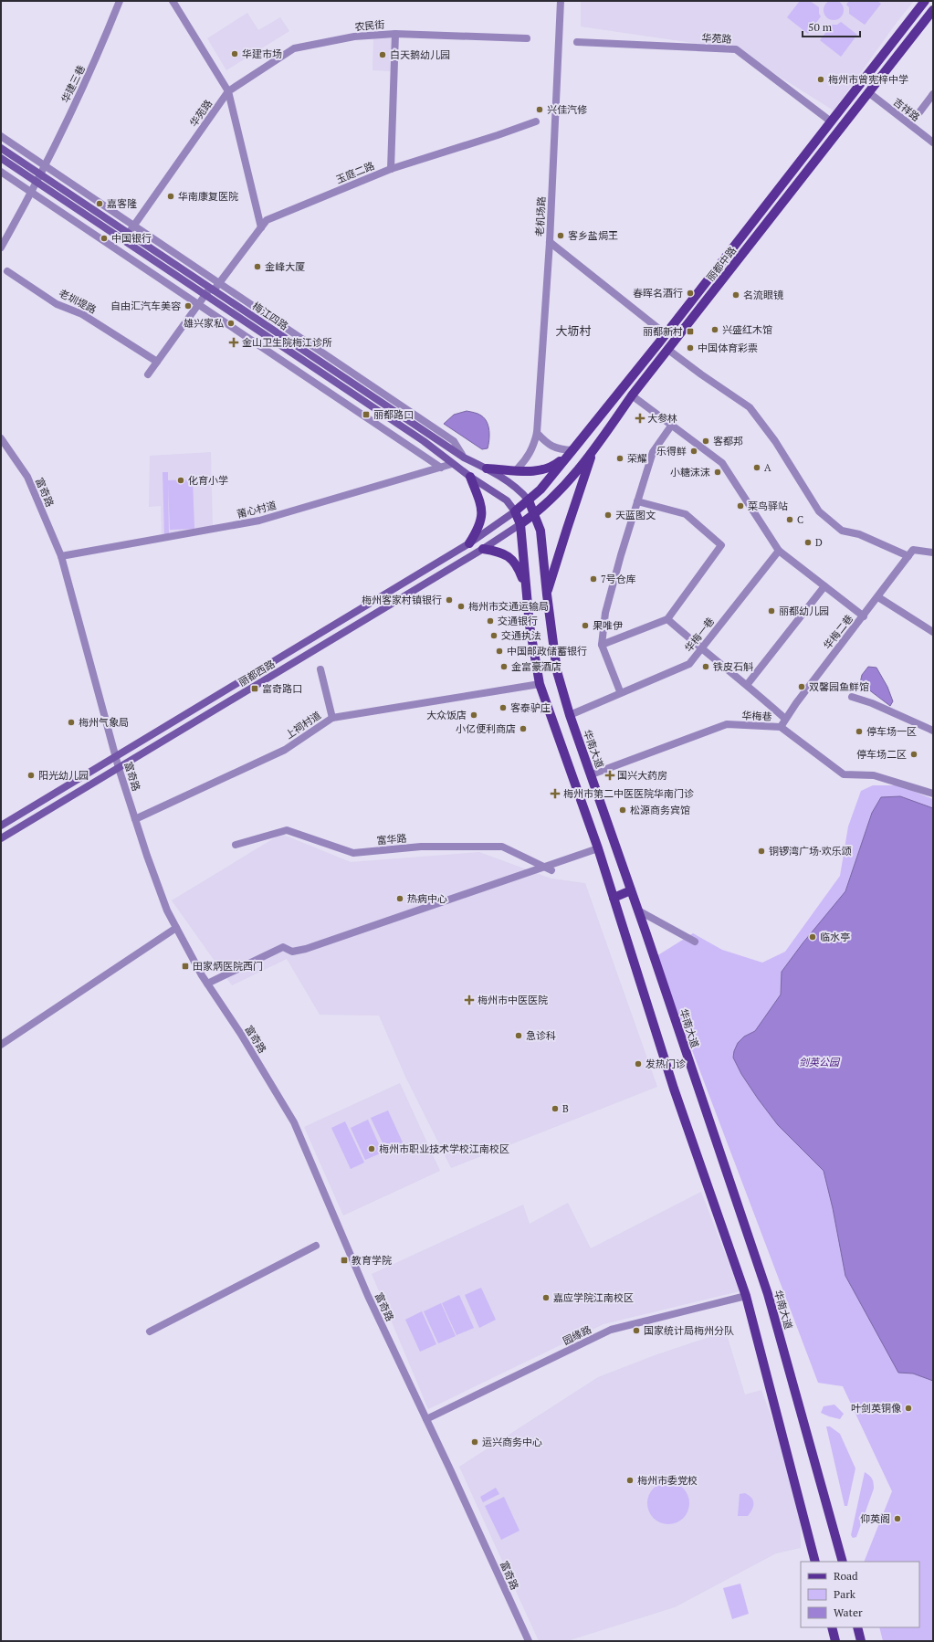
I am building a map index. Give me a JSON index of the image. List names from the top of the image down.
{
  "streets": {
    "main road": [
      "丽都中路",
      "梅江四路",
      "丽都西路",
      "华南大道"
    ],
    "street": [
      "农民街",
      "华苑路",
      "华建三巷",
      "吉祥路",
      "玉庭二路",
      "老机场路",
      "老圳堤路",
      "富奇路",
      "莆心村道",
      "华梅二巷",
      "华梅一巷",
      "华梅巷",
      "上祠村道",
      "富华路",
      "园缘路"
    ]
  },
  "crossings": [
    ["农民街", "华苑路"],
    ["华苑路", "丽都中路"],
    ["华苑路", "梅江四路"],
    ["华建三巷", "梅江四路"],
    ["吉祥路", "丽都中路"],
    ["玉庭二路", "老圳堤路"],
    ["玉庭二路", "梅江四路"],
    ["丽都中路", "梅江四路"],
    ["丽都中路", "丽都西路"],
    ["丽都中路", "华南大道"],
    ["梅江四路", "莆心村道"],
    ["梅江四路", "丽都西路"],
    ["梅江四路", "华南大道"],
    ["富奇路", "莆心村道"],
    ["富奇路", "丽都西路"],
    ["富奇路", "上祠村道"],
    ["富奇路", "园缘路"],
    ["华梅二巷", "华梅巷"],
    ["华梅一巷", "华南大道"],
    ["华梅巷", "华南大道"]
  ],
  "districts": ["大坜村"],
  "parks": ["剑英公园"],
  "places": {
    "other": [
      "华建市场",
      "白天鹅幼儿园",
      "梅州市曾宪梓中学",
      "兴佳汽修",
      "华南康复医院",
      "嘉客隆",
      "客乡盐焗王",
      "中国银行",
      "金峰大厦",
      "春晖名酒行",
      "名流眼镜",
      "自由汇汽车美容",
      "雄兴家私",
      "兴盛红木馆",
      "中国体育彩票",
      "客都邦",
      "乐得鲜",
      "荣耀",
      "A",
      "小糖沫沫",
      "化育小学",
      "菜鸟驿站",
      "天蓝图文",
      "C",
      "D",
      "7号仓库",
      "梅州客家村镇银行",
      "梅州市交通运输局",
      "丽都幼儿园",
      "交通银行",
      "果唯伊",
      "交通执法",
      "中国邮政储蓄银行",
      "金富豪酒店",
      "铁皮石斛",
      "双馨园鱼鲜馆",
      "客泰驴庄",
      "大众饭店",
      "梅州气象局",
      "小亿便利商店",
      "停车场一区",
      "停车场二区",
      "阳光幼儿园",
      "松源商务宾馆",
      "铜锣湾广场·欢乐颂",
      "热病中心",
      "临水亭",
      "急诊科",
      "发热门诊",
      "B",
      "梅州市职业技术学校江南校区",
      "嘉应学院江南校区",
      "国家统计局梅州分队",
      "叶剑英铜像",
      "运兴商务中心",
      "梅州市委党校",
      "仰英阁"
    ],
    "transit": [
      "丽都新村",
      "丽都路口",
      "富奇路口",
      "田家炳医院西门",
      "教育学院"
    ],
    "health": [
      "金山卫生院梅江诊所",
      "大参林",
      "国兴大药房",
      "梅州市第二中医医院华南门诊",
      "梅州市中医医院"
    ]
  },
  "legend": ["Road", "Park", "Water"],
  "scale_bar": "50 m"
}
